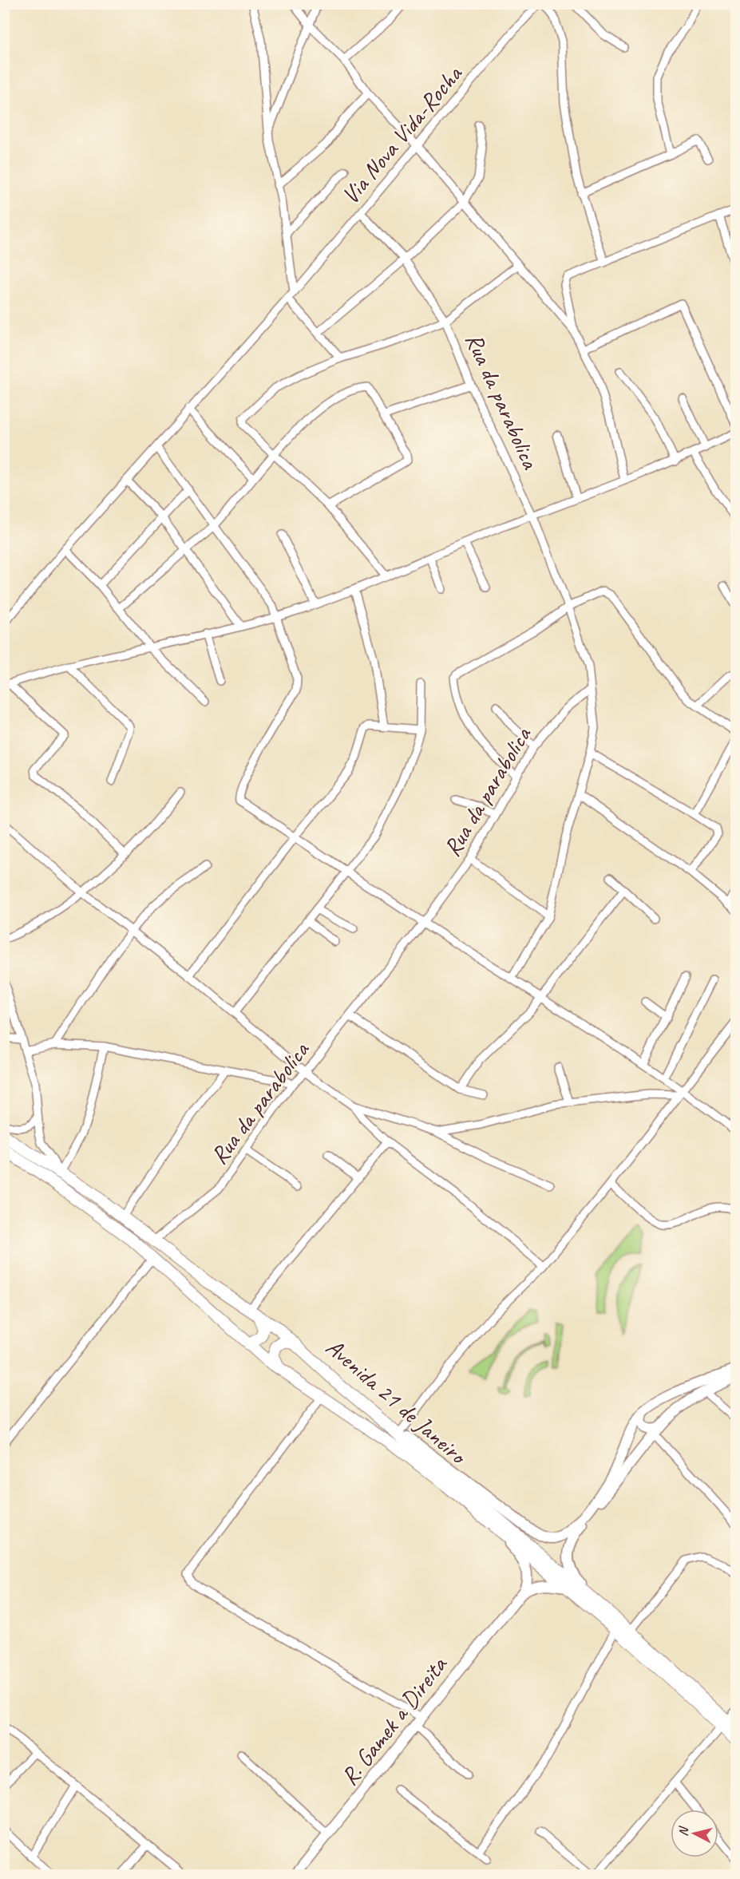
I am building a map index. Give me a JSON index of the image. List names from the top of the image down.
{
  "streets": {
    "main road": ["Avenida 21 de Janeiro", "R. Gamek a Direita"],
    "street": ["Via Nova Vida-Rocha", "Rua da parabolica"]
  },
  "crossings": [
    ["Via Nova Vida-Rocha", "Rua da parabolica"],
    ["Rua da parabolica", "Avenida 21 de Janeiro"]
  ],
  "north": "left"
}
